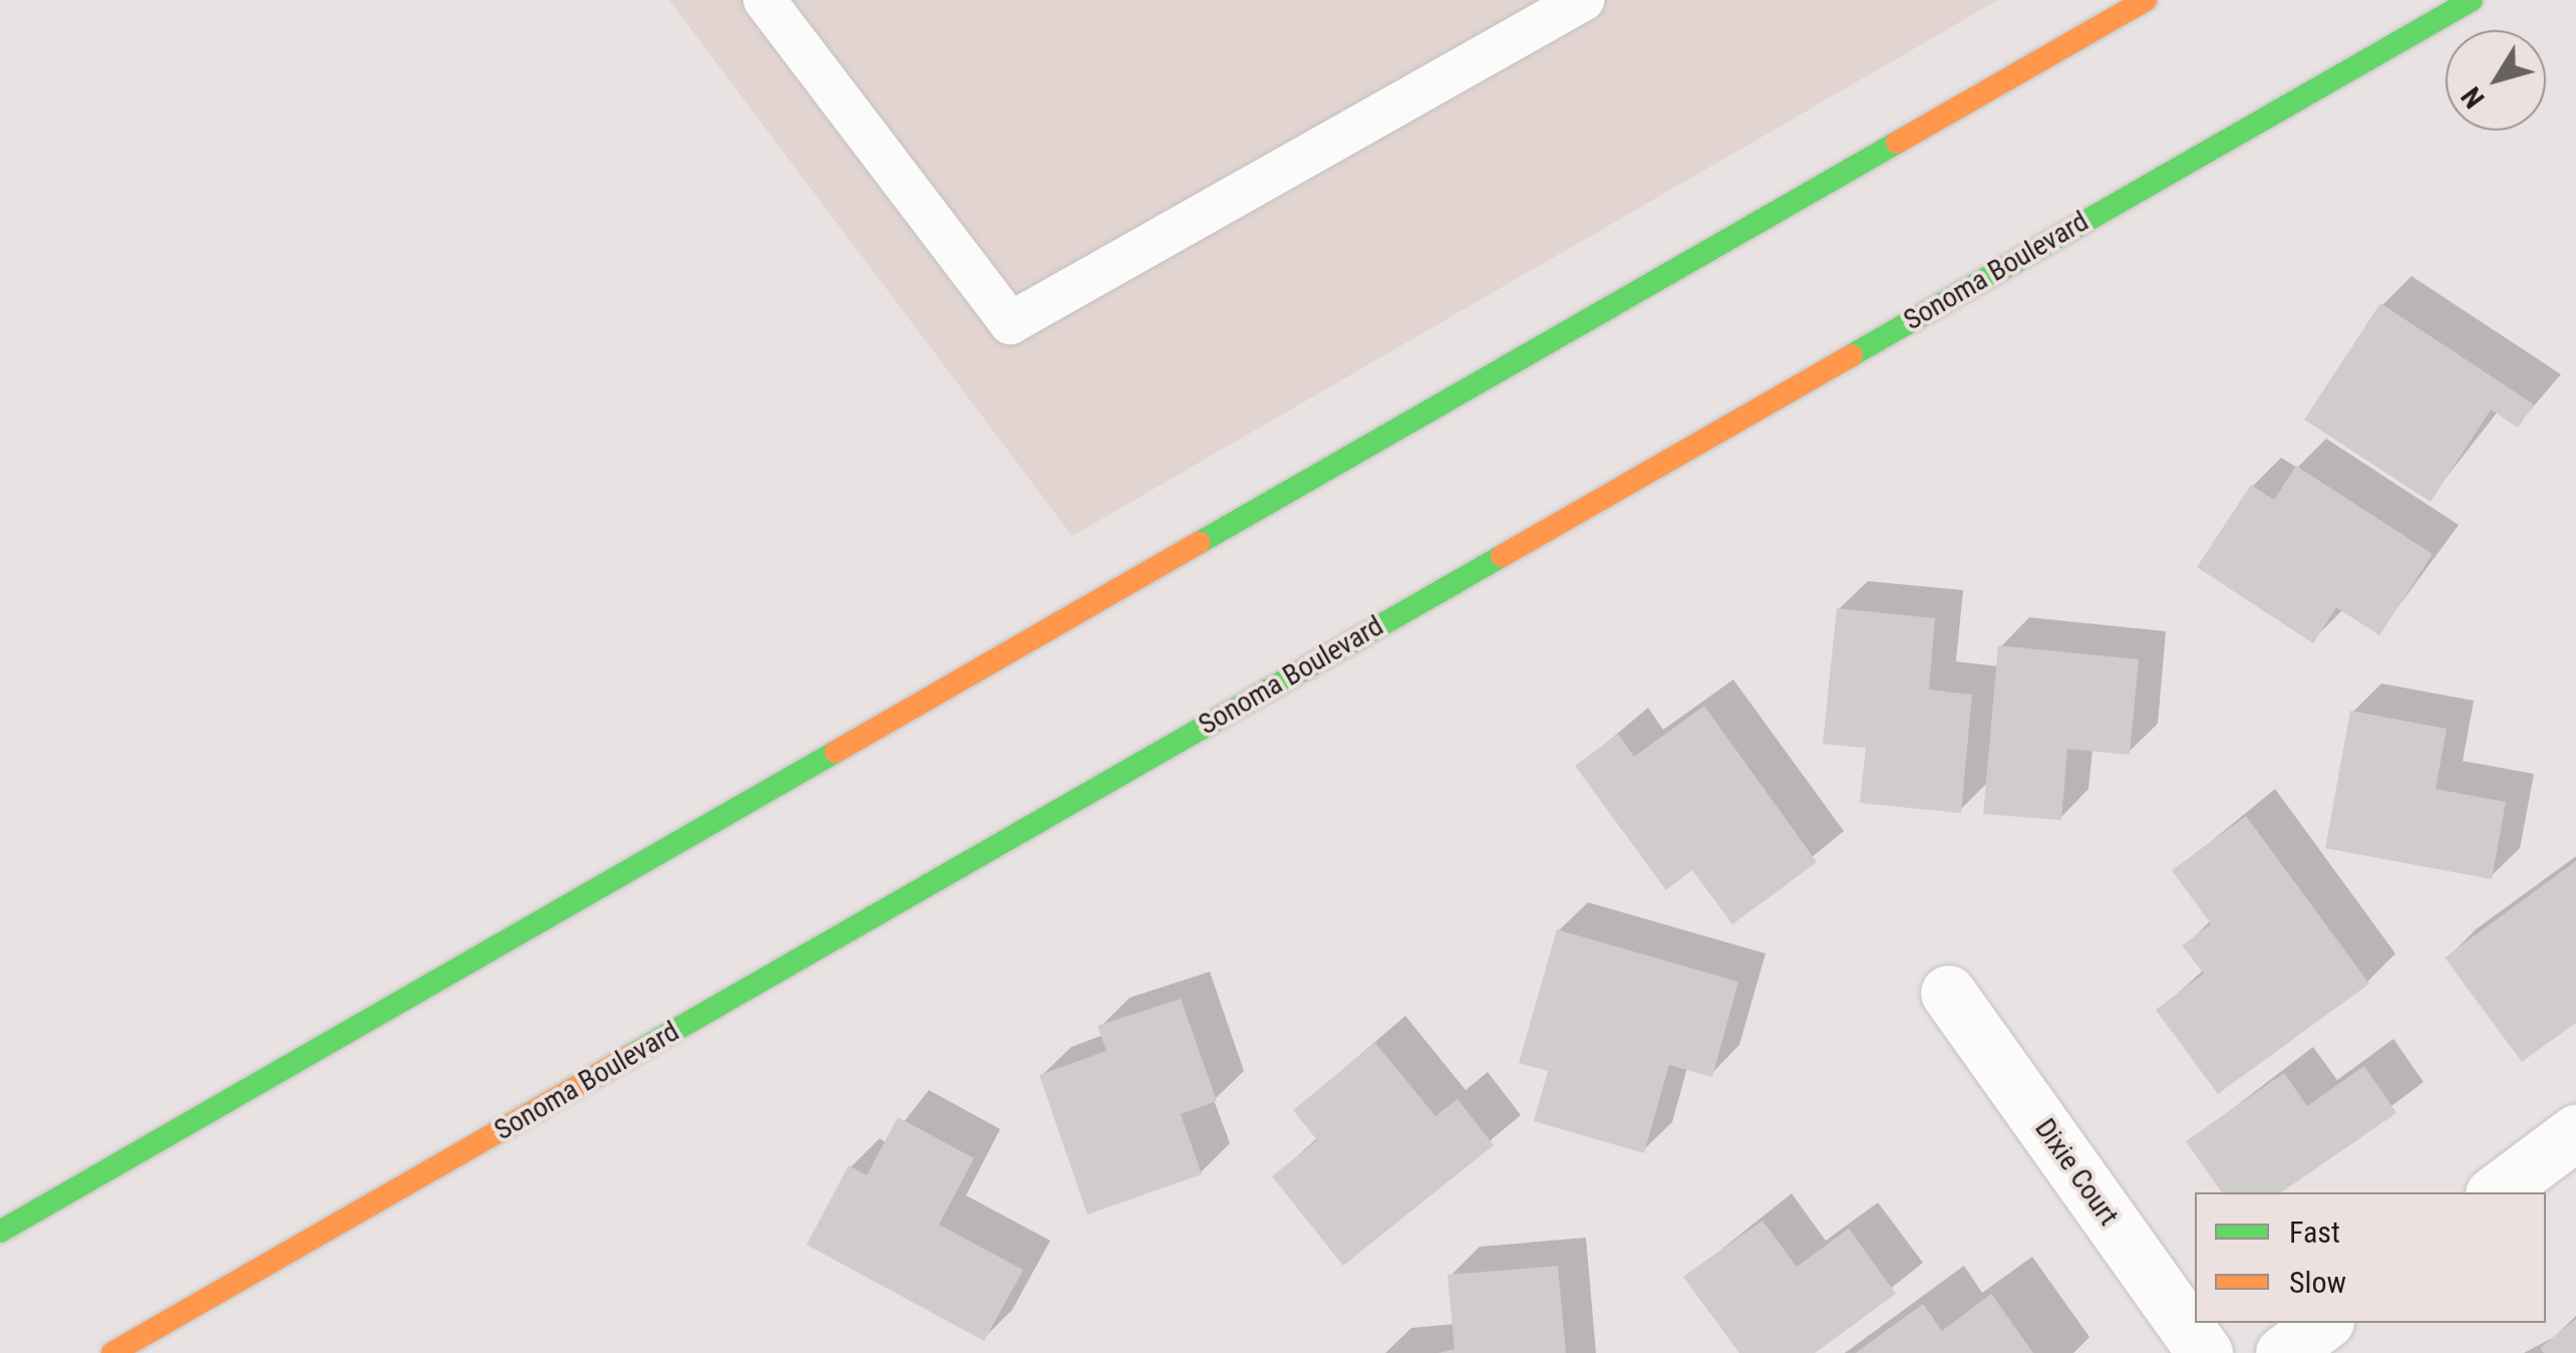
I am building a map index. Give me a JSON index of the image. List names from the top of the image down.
{
  "streets": {
    "highway": ["Sonoma Boulevard"],
    "street": ["Dixie Court"]
  },
  "legend": ["Fast", "Slow"],
  "north": "bottom left"
}
